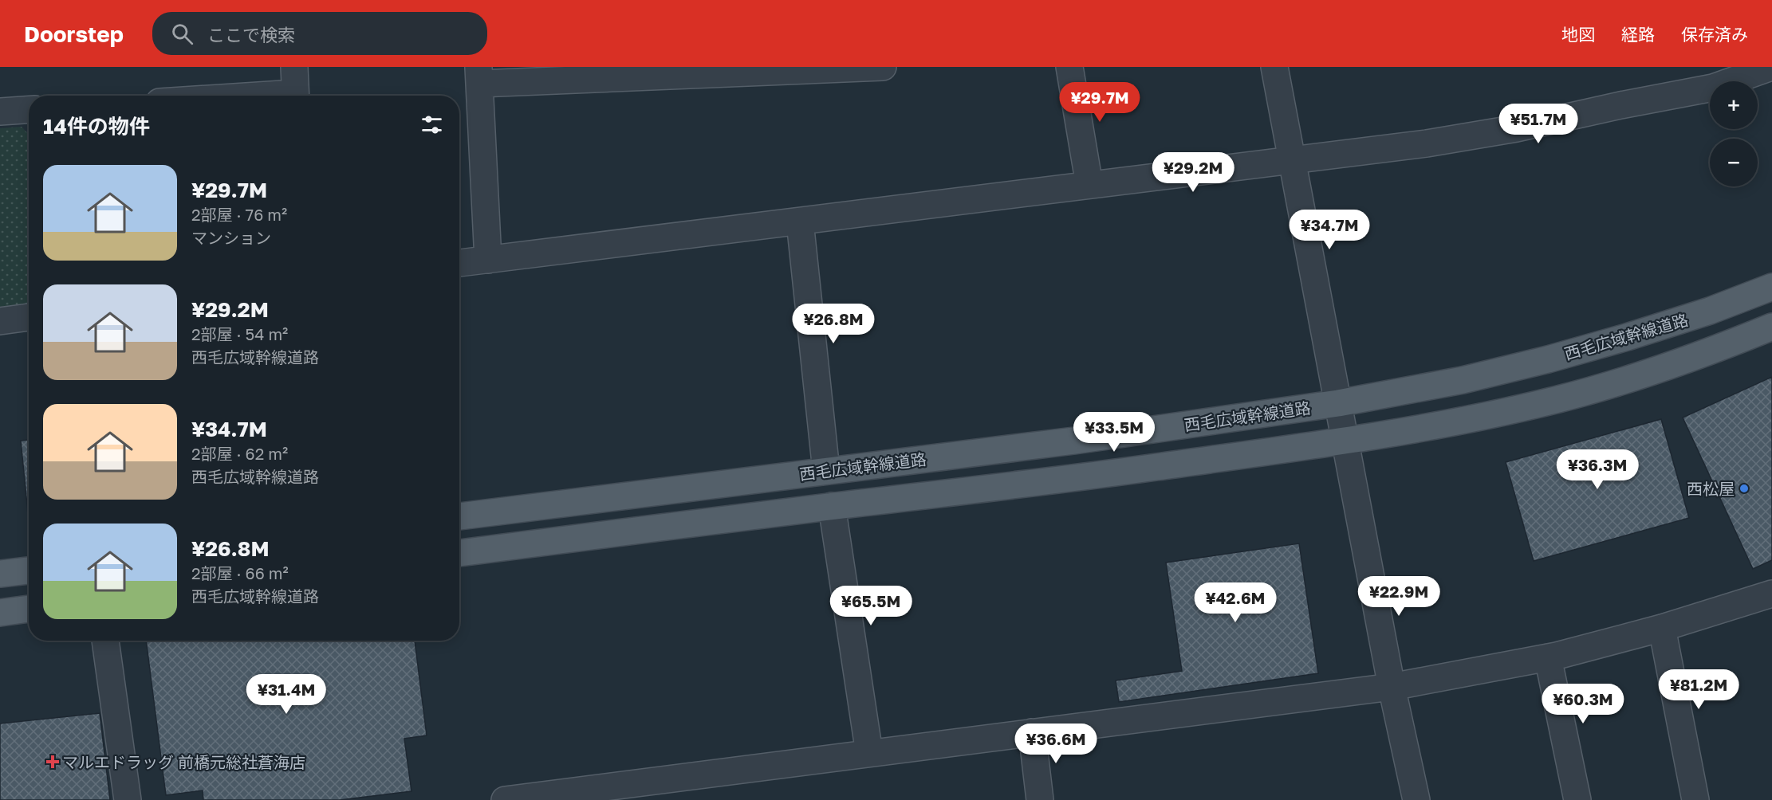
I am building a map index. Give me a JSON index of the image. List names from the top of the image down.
{
  "streets": {
    "main road": ["西毛広域幹線道路"]
  },
  "places": {
    "other": ["西松屋"],
    "health": ["マルエドラッグ 前橋元総社蒼海店"]
  },
  "page": {
    "header": "Doorstep",
    "search": "ここで検索",
    "nav": ["地図", "経路", "保存済み"],
    "map_buttons": ["+", "−"],
    "price": [
      "¥29.7M",
      "¥51.7M",
      "¥29.2M",
      "¥34.7M",
      "¥26.8M",
      "¥33.5M",
      "¥36.3M",
      "¥22.9M",
      "¥42.6M",
      "¥65.5M",
      "¥81.2M",
      "¥31.4M",
      "¥60.3M",
      "¥36.6M"
    ],
    "heading": "14件の物件",
    "list": [
      {
        "name": "¥29.7M",
        "note": "2部屋 · 76 m² · マンション"
      },
      {
        "name": "¥29.2M",
        "note": "2部屋 · 54 m² · 西毛広域幹線道路"
      },
      {
        "name": "¥34.7M",
        "note": "2部屋 · 62 m² · 西毛広域幹線道路"
      },
      {
        "name": "¥26.8M",
        "note": "2部屋 · 66 m² · 西毛広域幹線道路"
      }
    ]
  }
}
